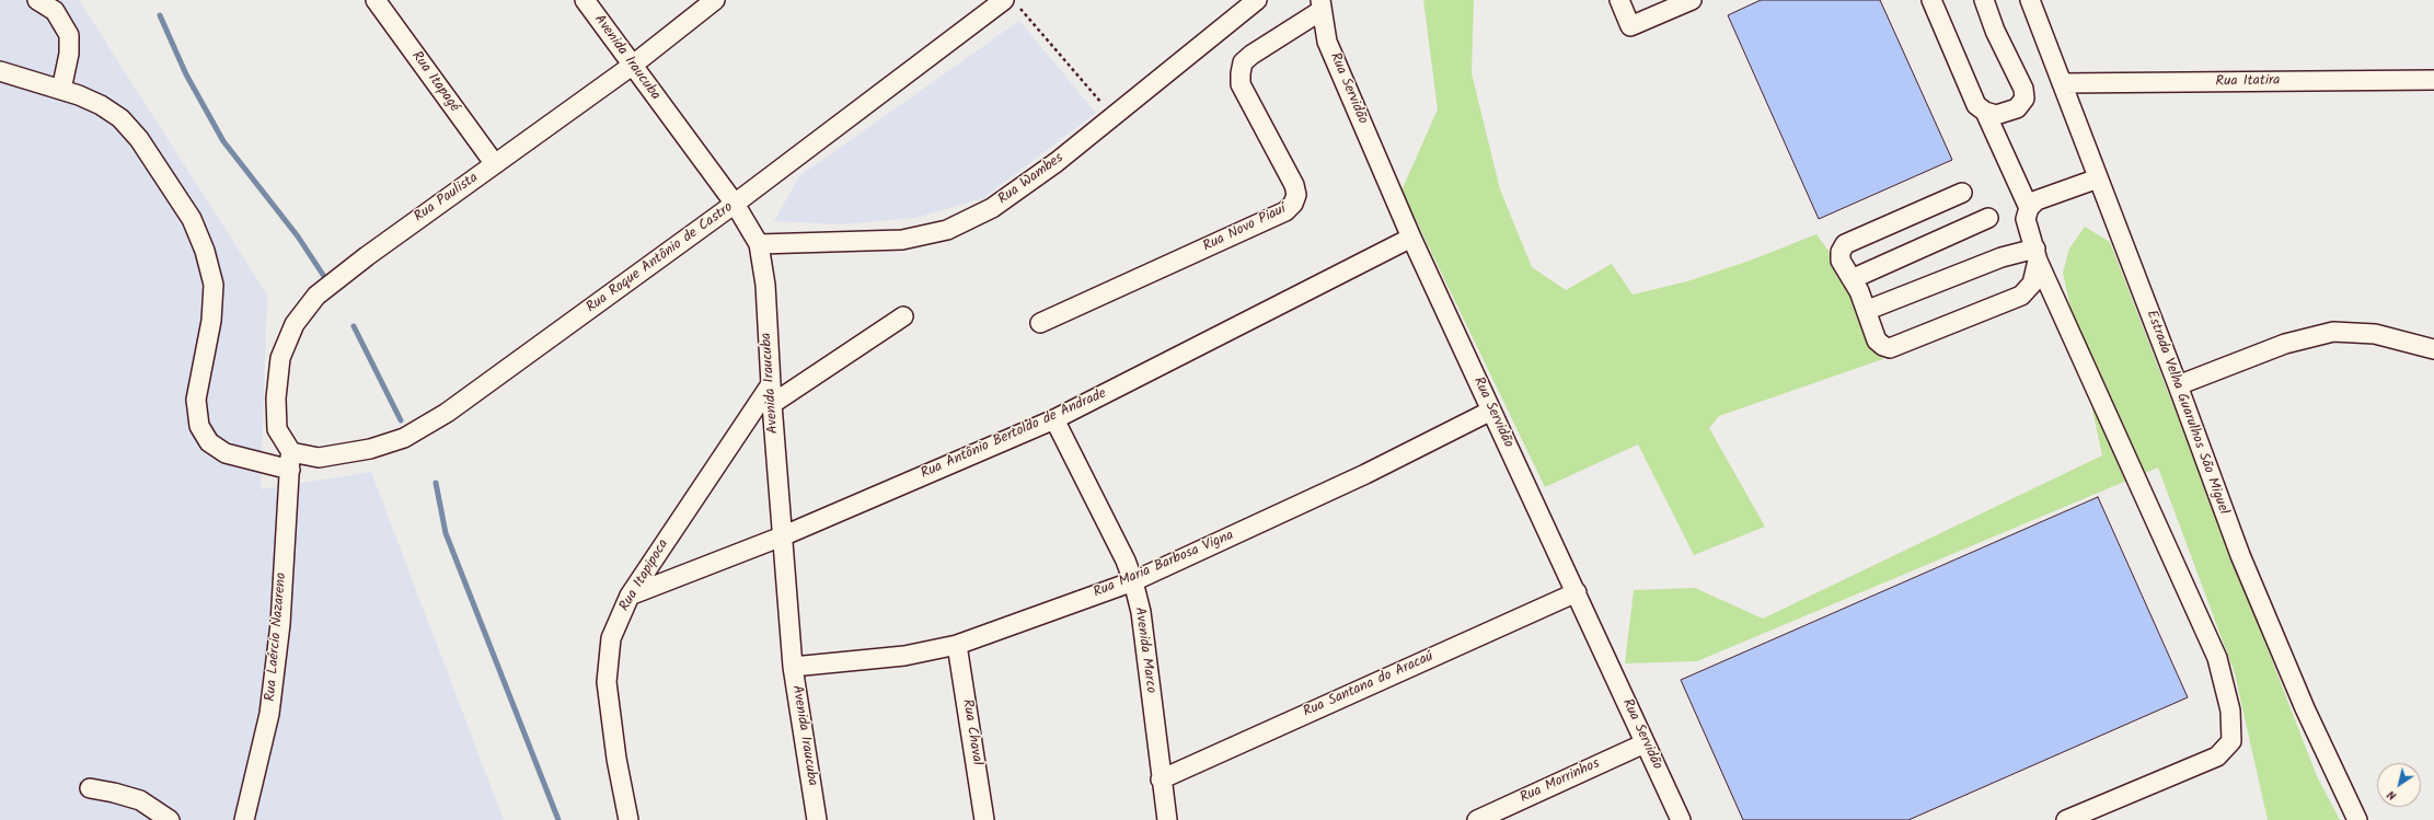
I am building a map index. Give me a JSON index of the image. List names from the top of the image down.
{
  "streets": {
    "street": [
      "Avenida Iraucuba",
      "Rua Itapagé",
      "Rua Itatira",
      "Rua Servidão",
      "Rua Wambes",
      "Rua Paulista",
      "Rua Novo Piauí",
      "Rua Roque Antônio de Castro",
      "Estrada Velha Guarulhos São Miguel",
      "Rua Antônio Bertoldo de Andrade",
      "Rua Maria Barbosa Vigna",
      "Rua Itapipoca",
      "Rua Laércio Nazareno",
      "Avenida Marco",
      "Rua Santana do Aracaú",
      "Rua Chaval",
      "Rua Morrinhos"
    ]
  },
  "crossings": [
    ["Avenida Iraucuba", "Rua Wambes"],
    ["Avenida Iraucuba", "Rua Paulista"],
    ["Avenida Iraucuba", "Rua Roque Antônio de Castro"],
    ["Avenida Iraucuba", "Rua Antônio Bertoldo de Andrade"],
    ["Avenida Iraucuba", "Rua Maria Barbosa Vigna"],
    ["Avenida Iraucuba", "Rua Itapipoca"],
    ["Rua Itapagé", "Rua Paulista"],
    ["Rua Itatira", "Estrada Velha Guarulhos São Miguel"],
    ["Rua Servidão", "Rua Novo Piauí"],
    ["Rua Servidão", "Rua Antônio Bertoldo de Andrade"],
    ["Rua Servidão", "Rua Maria Barbosa Vigna"],
    ["Rua Servidão", "Rua Santana do Aracaú"],
    ["Rua Servidão", "Rua Morrinhos"],
    ["Rua Paulista", "Rua Roque Antônio de Castro"],
    ["Rua Paulista", "Rua Laércio Nazareno"],
    ["Rua Roque Antônio de Castro", "Rua Laércio Nazareno"],
    ["Rua Antônio Bertoldo de Andrade", "Rua Itapipoca"],
    ["Rua Antônio Bertoldo de Andrade", "Avenida Marco"],
    ["Rua Maria Barbosa Vigna", "Avenida Marco"],
    ["Rua Maria Barbosa Vigna", "Rua Chaval"],
    ["Avenida Marco", "Rua Santana do Aracaú"]
  ],
  "north": "bottom left"
}
